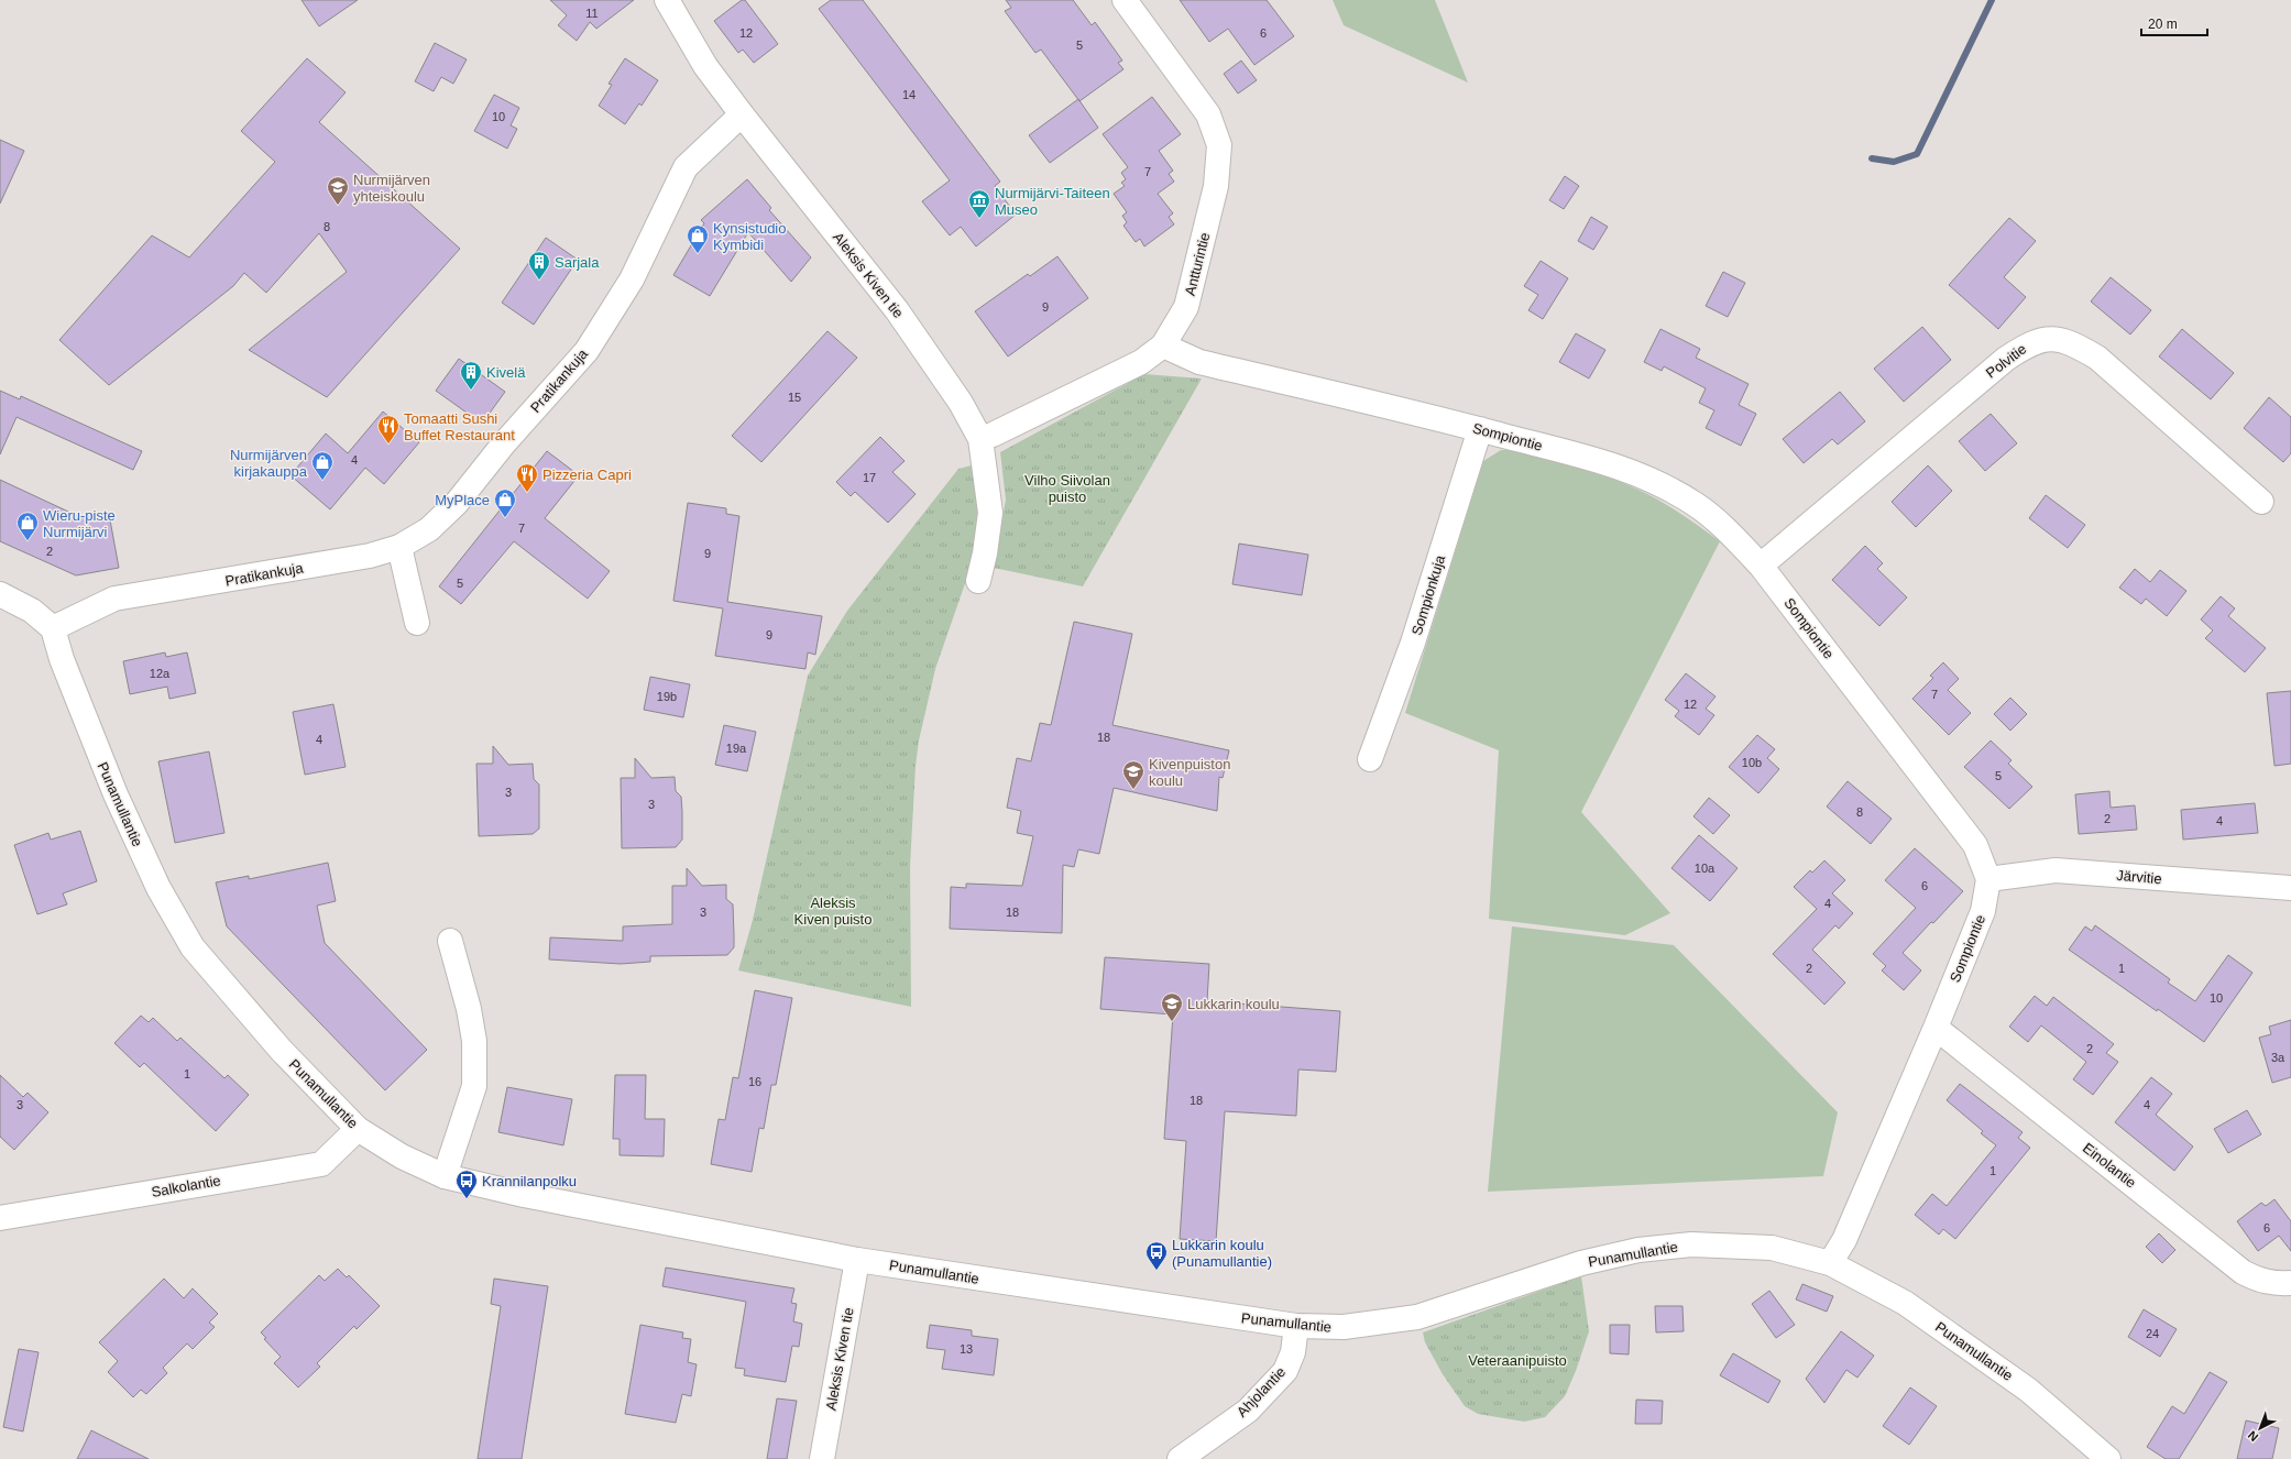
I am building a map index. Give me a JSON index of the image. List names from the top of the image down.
{
  "streets": {
    "street": [
      "Antturintie",
      "Aleksis Kiven tie",
      "Polvitie",
      "Pratikankuja",
      "Sompiontie",
      "Sompionkuja",
      "Punamullantie",
      "Järvitie",
      "Einolantie",
      "Salkolantie",
      "Ahjolantie"
    ]
  },
  "crossings": [
    ["Antturintie", "Aleksis Kiven tie"],
    ["Antturintie", "Sompiontie"],
    ["Aleksis Kiven tie", "Pratikankuja"],
    ["Aleksis Kiven tie", "Punamullantie"],
    ["Polvitie", "Sompiontie"],
    ["Pratikankuja", "Punamullantie"],
    ["Sompiontie", "Sompionkuja"],
    ["Sompiontie", "Punamullantie"],
    ["Sompiontie", "Järvitie"],
    ["Sompiontie", "Einolantie"],
    ["Punamullantie", "Salkolantie"],
    ["Punamullantie", "Ahjolantie"]
  ],
  "parks": ["Vilho Siivolan puisto", "Aleksis Kiven puisto", "Veteraanipuisto"],
  "places": {
    "school or university": ["Nurmijärven yhteiskoulu", "Kivenpuiston koulu", "Lukkarin koulu"],
    "museum": ["Nurmijärvi-Taiteen Museo"],
    "shop": [
      "Kynsistudio Kymbidi",
      "Nurmijärven kirjakauppa",
      "MyPlace",
      "Wieru-piste Nurmijärvi"
    ],
    "building": ["Sarjala", "Kivelä"],
    "restaurant": ["Tomaatti Sushi Buffet Restaurant", "Pizzeria Capri"],
    "bus stop": ["Krannilanpolku", "Lukkarin koulu (Punamullantie)"]
  },
  "house_numbers": [
    "11",
    "12",
    "6",
    "5",
    "14",
    "10",
    "7",
    "8",
    "9",
    "15",
    "4",
    "17",
    "7",
    "2",
    "9",
    "5",
    "9",
    "12a",
    "7",
    "19b",
    "12",
    "18",
    "4",
    "19a",
    "10b",
    "5",
    "3",
    "3",
    "8",
    "2",
    "4",
    "10a",
    "6",
    "4",
    "3",
    "18",
    "2",
    "1",
    "10",
    "2",
    "3a",
    "1",
    "16",
    "18",
    "3",
    "4",
    "1",
    "6",
    "24",
    "13"
  ],
  "scale_bar": "20 m",
  "north": "bottom left"
}
